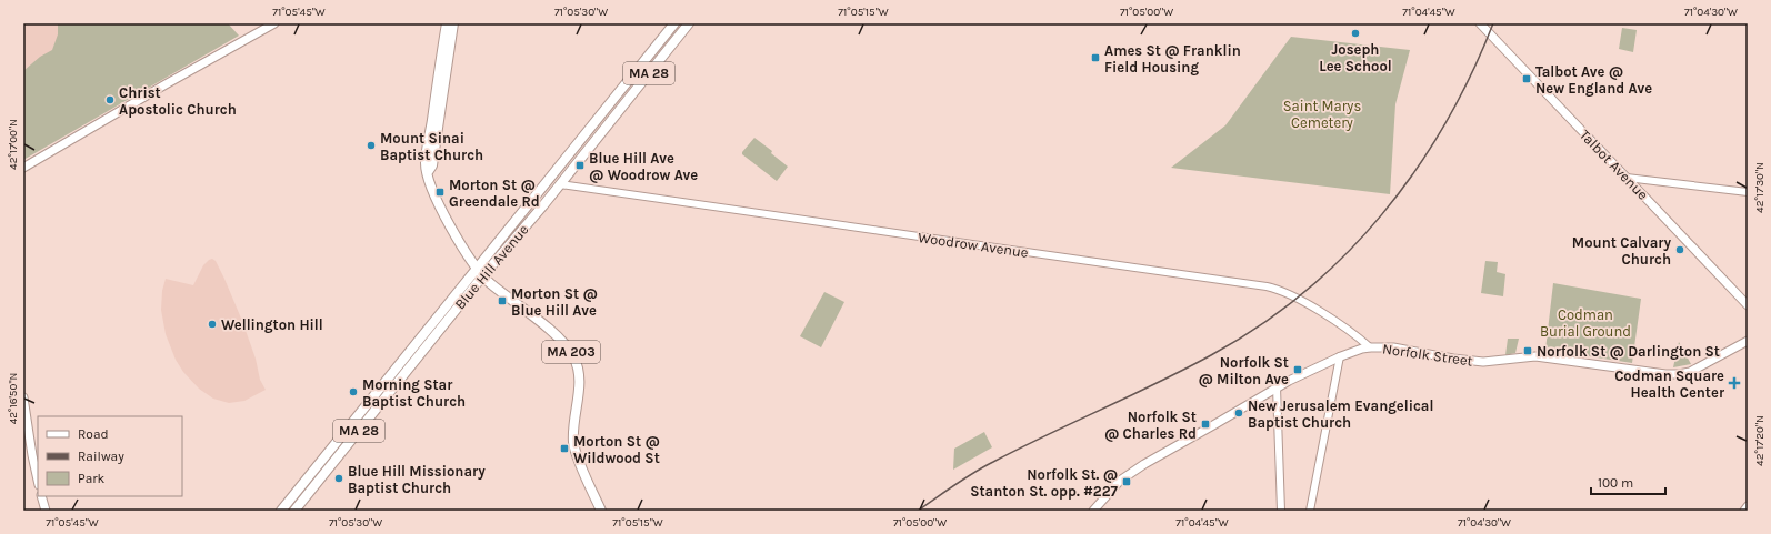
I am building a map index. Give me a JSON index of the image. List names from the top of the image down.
{
  "streets": {
    "main road": [
      "MA 28",
      "Talbot Avenue",
      "Blue Hill Avenue",
      "MA 203",
      "Norfolk Street"
    ],
    "street": ["Woodrow Avenue"]
  },
  "crossings": [
    ["Woodrow Avenue", "Blue Hill Avenue"],
    ["Woodrow Avenue", "Norfolk Street"],
    ["Blue Hill Avenue", "MA 203"]
  ],
  "parks": ["Saint Marys Cemetery", "Codman Burial Ground"],
  "places": {
    "other": [
      "Joseph Lee School",
      "Christ Apostolic Church",
      "Mount Sinai Baptist Church",
      "Mount Calvary Church",
      "Wellington Hill",
      "Morning Star Baptist Church",
      "New Jerusalem Evangelical Baptist Church",
      "Blue Hill Missionary Baptist Church"
    ],
    "transit": [
      "Ames St @ Franklin Field Housing",
      "Talbot Ave @ New England Ave",
      "Blue Hill Ave @ Woodrow Ave",
      "Morton St @ Greendale Rd",
      "Morton St @ Blue Hill Ave",
      "Norfolk St @ Darlington St",
      "Norfolk St @ Milton Ave",
      "Norfolk St @ Charles Rd",
      "Morton St @ Wildwood St",
      "Norfolk St. @ Stanton St. opp. #227"
    ],
    "health": ["Codman Square Health Center"]
  },
  "legend": ["Road", "Railway", "Park"],
  "scale_bar": "100 m",
  "coordinates": [
    "71°05'45\"W",
    "71°05'30\"W",
    "71°05'15\"W",
    "71°05'00\"W",
    "71°04'45\"W",
    "71°04'30\"W",
    "42°17'00\"N",
    "42°17'30\"N",
    "42°16'50\"N",
    "42°17'20\"N"
  ]
}
